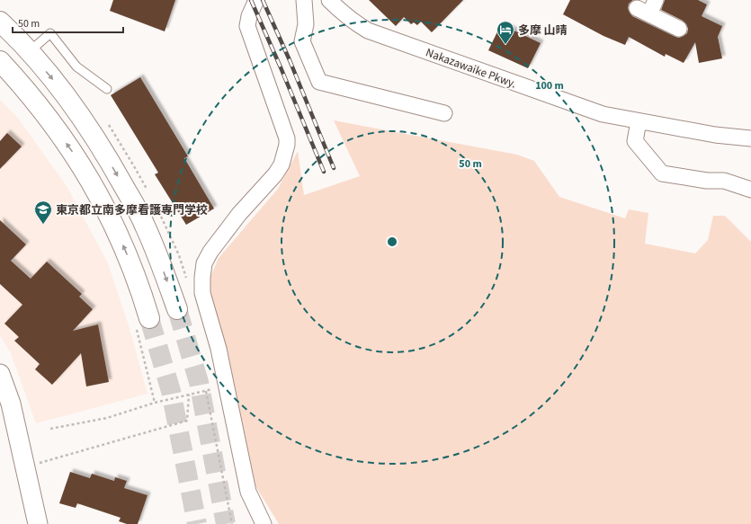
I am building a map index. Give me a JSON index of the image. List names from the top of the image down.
{
  "streets": {
    "street": ["Nakazawaike Pkwy."]
  },
  "places": {
    "hotel": ["多摩 山晴"],
    "school or university": ["東京都立南多摩看護専門学校"]
  },
  "scale_bar": "50 m",
  "rings": ["100 m", "50 m"]
}
